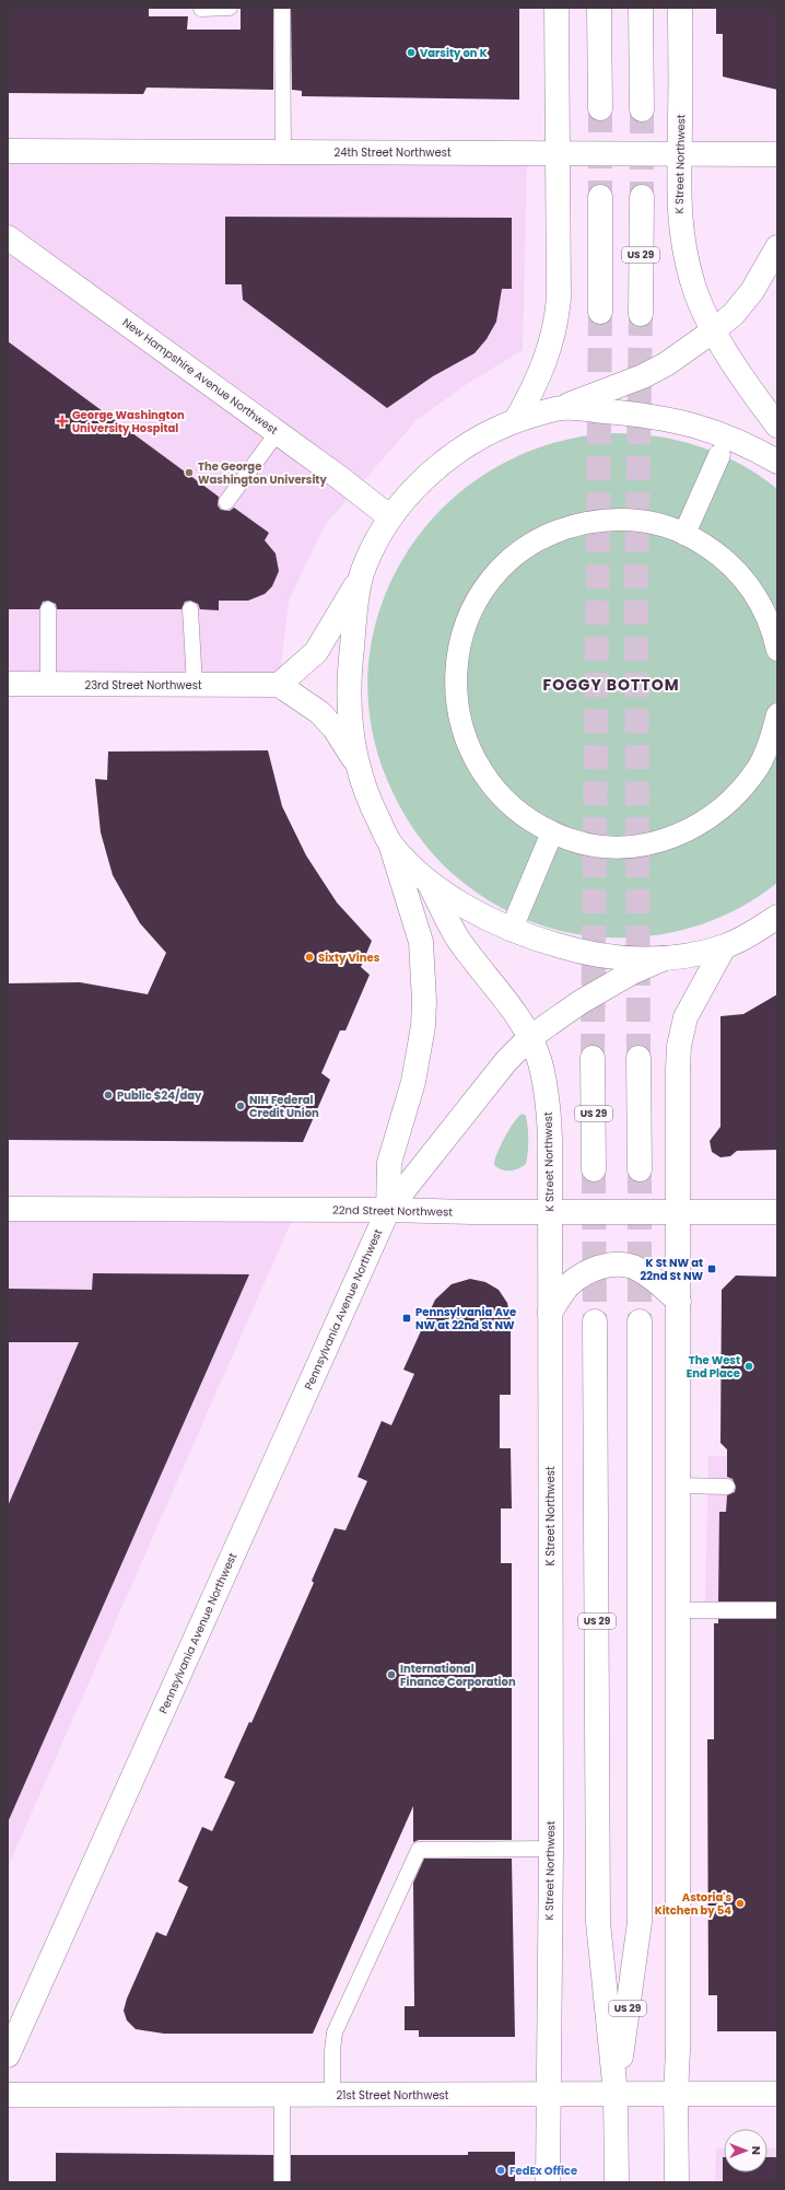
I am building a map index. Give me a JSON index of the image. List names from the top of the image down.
{
  "streets": {
    "main road": [
      "24th Street Northwest",
      "K Street Northwest",
      "US 29",
      "New Hampshire Avenue Northwest",
      "23rd Street Northwest",
      "22nd Street Northwest",
      "Pennsylvania Avenue Northwest",
      "21st Street Northwest"
    ]
  },
  "crossings": [
    ["24th Street Northwest", "K Street Northwest"],
    ["K Street Northwest", "22nd Street Northwest"],
    ["K Street Northwest", "Pennsylvania Avenue Northwest"],
    ["K Street Northwest", "21st Street Northwest"],
    ["US 29", "21st Street Northwest"],
    ["22nd Street Northwest", "Pennsylvania Avenue Northwest"]
  ],
  "districts": ["FOGGY BOTTOM"],
  "places": {
    "other": [
      "Varsity on K",
      "The George Washington University",
      "Sixty Vines",
      "Public $24/day",
      "NIH Federal Credit Union",
      "The West End Place",
      "International Finance Corporation",
      "Astoria's Kitchen by 54",
      "FedEx Office"
    ],
    "health": ["George Washington University Hospital"],
    "transit": ["K St NW at 22nd St NW", "Pennsylvania Ave NW at 22nd St NW"]
  },
  "north": "right"
}
